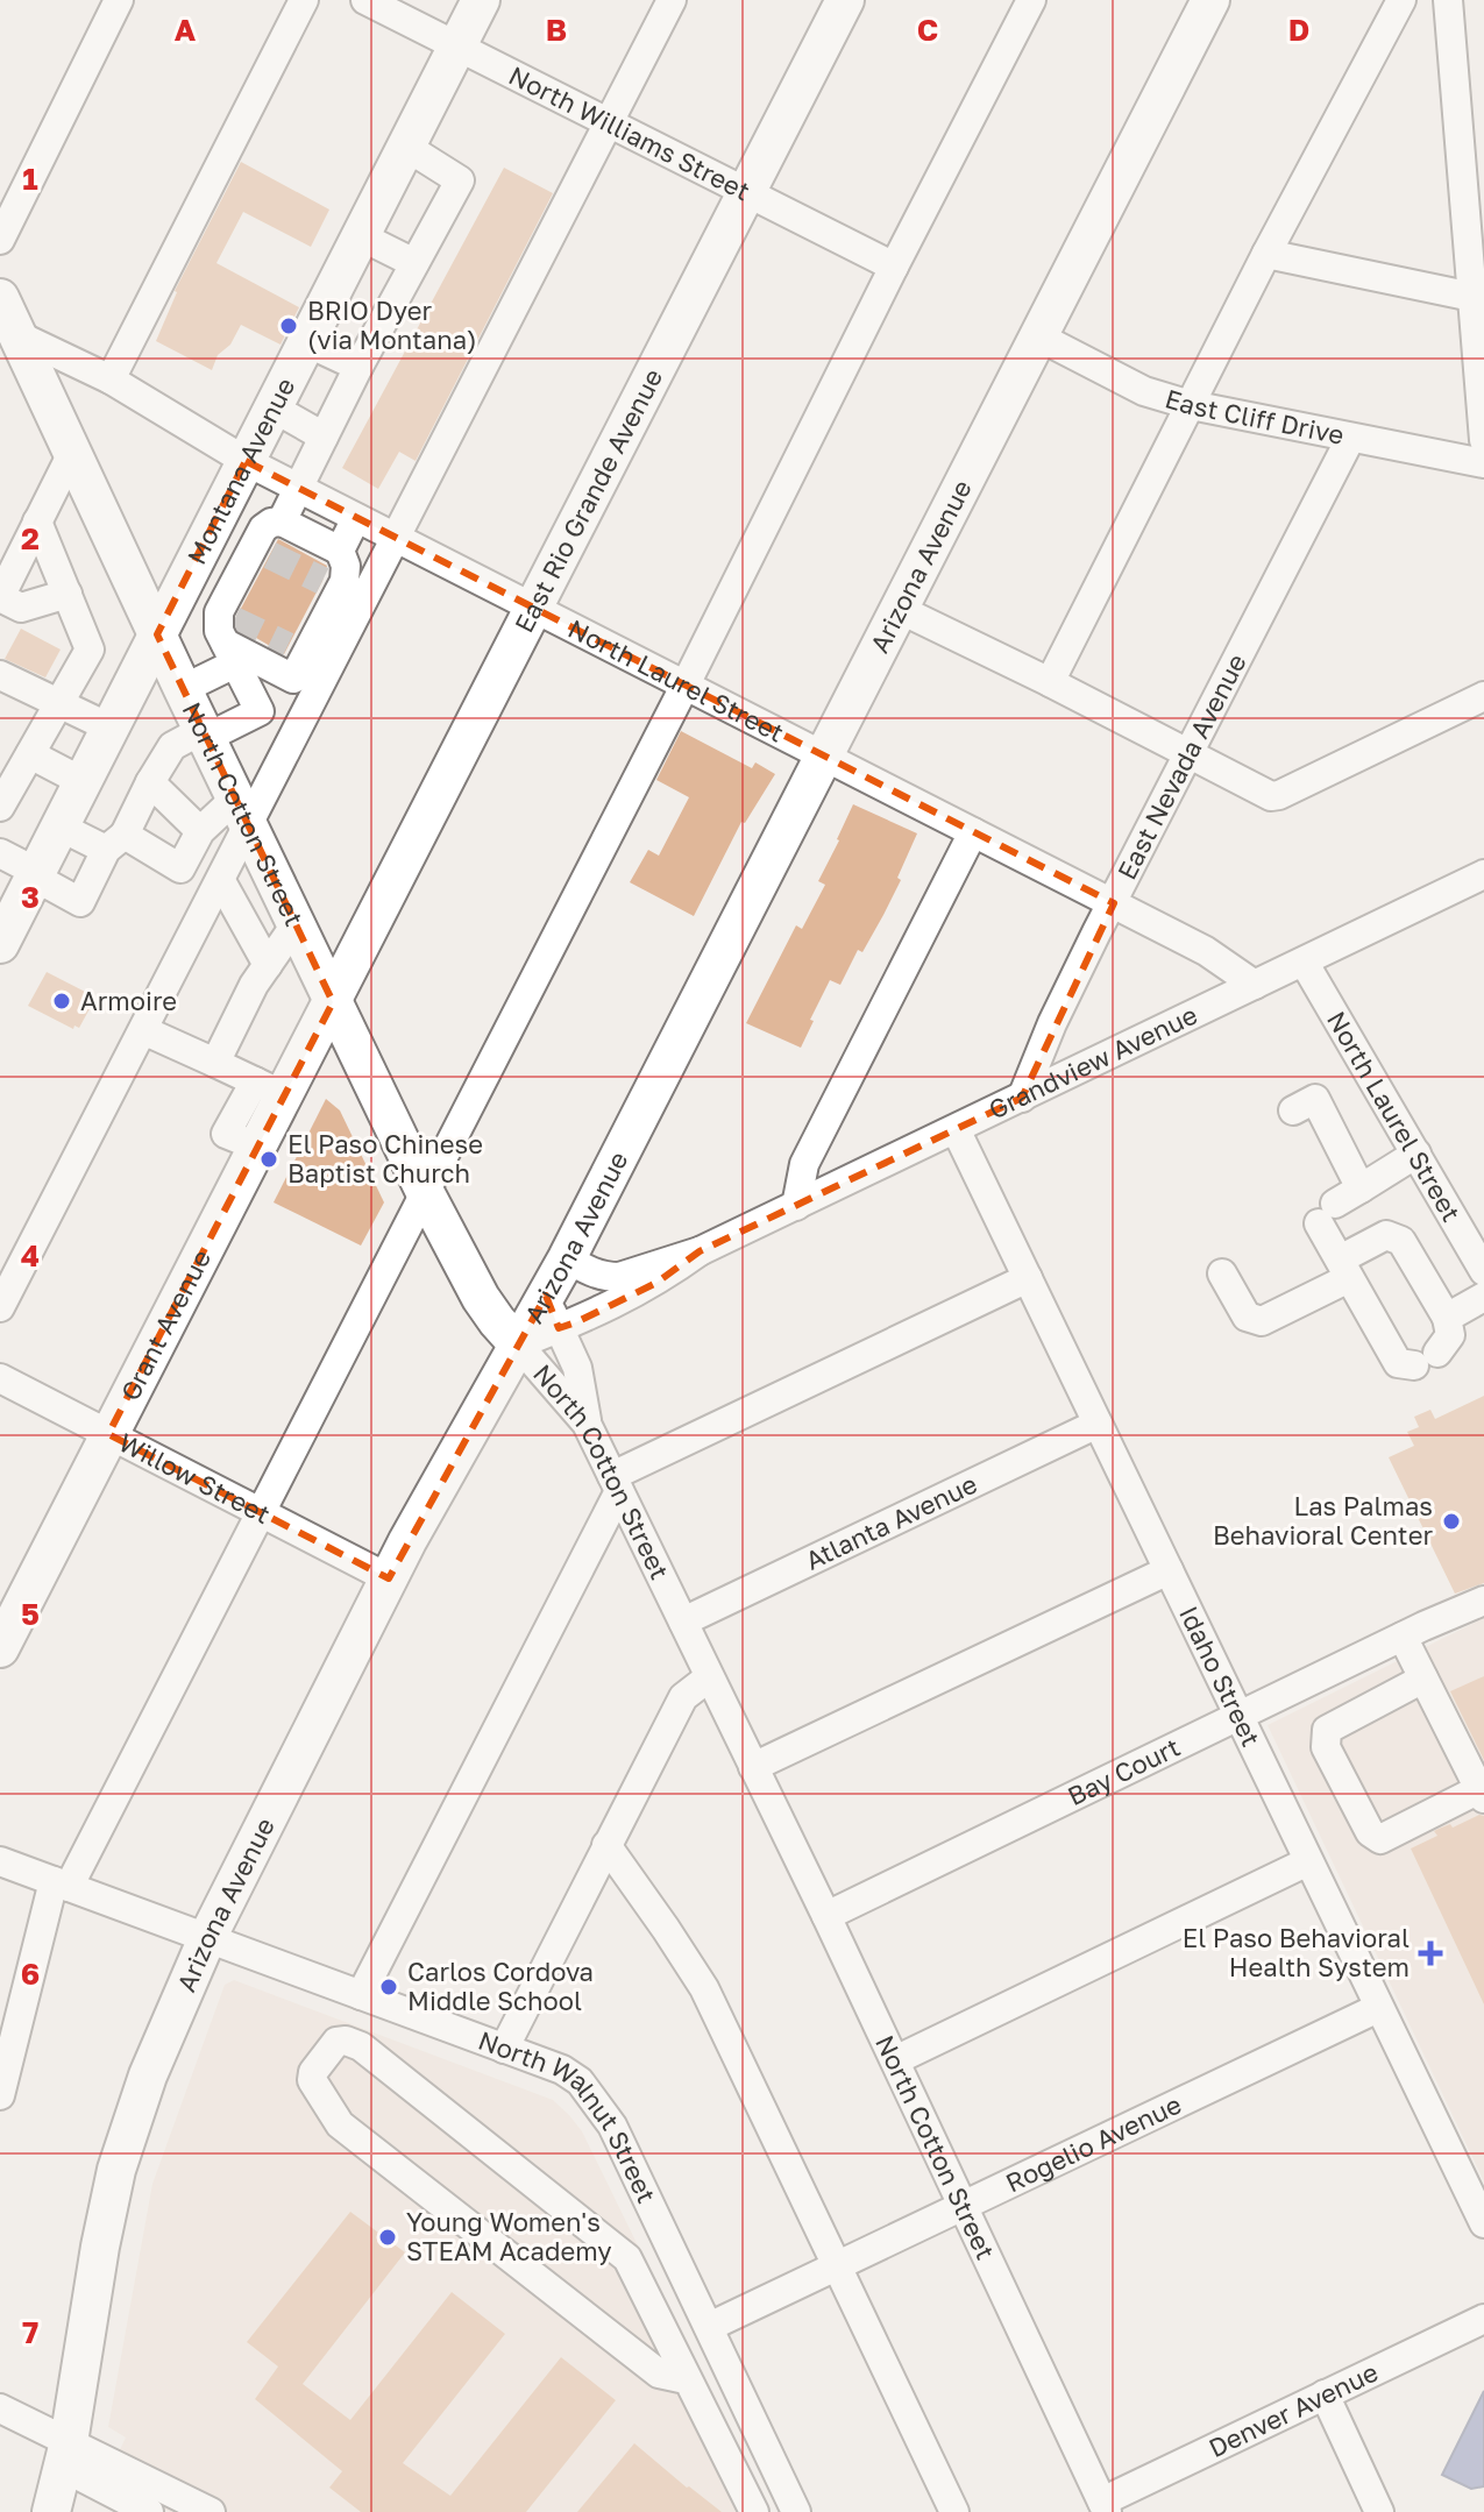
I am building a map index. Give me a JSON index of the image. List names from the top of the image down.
{
  "streets": {
    "main road": [
      "Montana Avenue",
      "East Rio Grande Avenue",
      "Arizona Avenue",
      "North Cotton Street",
      "Grant Avenue"
    ],
    "street": [
      "North Williams Street",
      "East Cliff Drive",
      "North Laurel Street",
      "East Nevada Avenue",
      "Grandview Avenue",
      "Willow Street",
      "Atlanta Avenue",
      "Idaho Street",
      "Bay Court",
      "North Walnut Street",
      "Rogelio Avenue",
      "Denver Avenue"
    ]
  },
  "crossings": [
    ["North Williams Street", "Montana Avenue"],
    ["North Williams Street", "East Rio Grande Avenue"],
    ["East Cliff Drive", "Arizona Avenue"],
    ["East Cliff Drive", "East Nevada Avenue"],
    ["Montana Avenue", "North Laurel Street"],
    ["Montana Avenue", "North Cotton Street"],
    ["East Rio Grande Avenue", "North Laurel Street"],
    ["East Rio Grande Avenue", "North Cotton Street"],
    ["East Rio Grande Avenue", "Grant Avenue"],
    ["Arizona Avenue", "North Laurel Street"],
    ["Arizona Avenue", "North Cotton Street"],
    ["Arizona Avenue", "Grandview Avenue"],
    ["Arizona Avenue", "Willow Street"],
    ["Arizona Avenue", "North Walnut Street"],
    ["North Laurel Street", "East Nevada Avenue"],
    ["North Laurel Street", "North Cotton Street"],
    ["North Laurel Street", "Grandview Avenue"],
    ["East Nevada Avenue", "Grandview Avenue"],
    ["North Cotton Street", "Grant Avenue"],
    ["North Cotton Street", "Atlanta Avenue"],
    ["North Cotton Street", "Bay Court"],
    ["North Cotton Street", "Rogelio Avenue"],
    ["North Cotton Street", "Denver Avenue"],
    ["Grandview Avenue", "Idaho Street"],
    ["Grant Avenue", "Willow Street"],
    ["Atlanta Avenue", "Idaho Street"],
    ["Idaho Street", "Bay Court"],
    ["Idaho Street", "Rogelio Avenue"],
    ["North Walnut Street", "Rogelio Avenue"]
  ],
  "places": {
    "other": [
      "BRIO Dyer (via Montana)",
      "Armoire",
      "El Paso Chinese Baptist Church",
      "Las Palmas Behavioral Center",
      "Carlos Cordova Middle School",
      "Young Women's STEAM Academy"
    ],
    "health": ["El Paso Behavioral Health System"]
  },
  "grid": {
    "columns": [
      "A",
      "B",
      "C",
      "D"
    ],
    "rows": [
      "1",
      "2",
      "3",
      "4",
      "5",
      "6",
      "7"
    ]
  }
}
